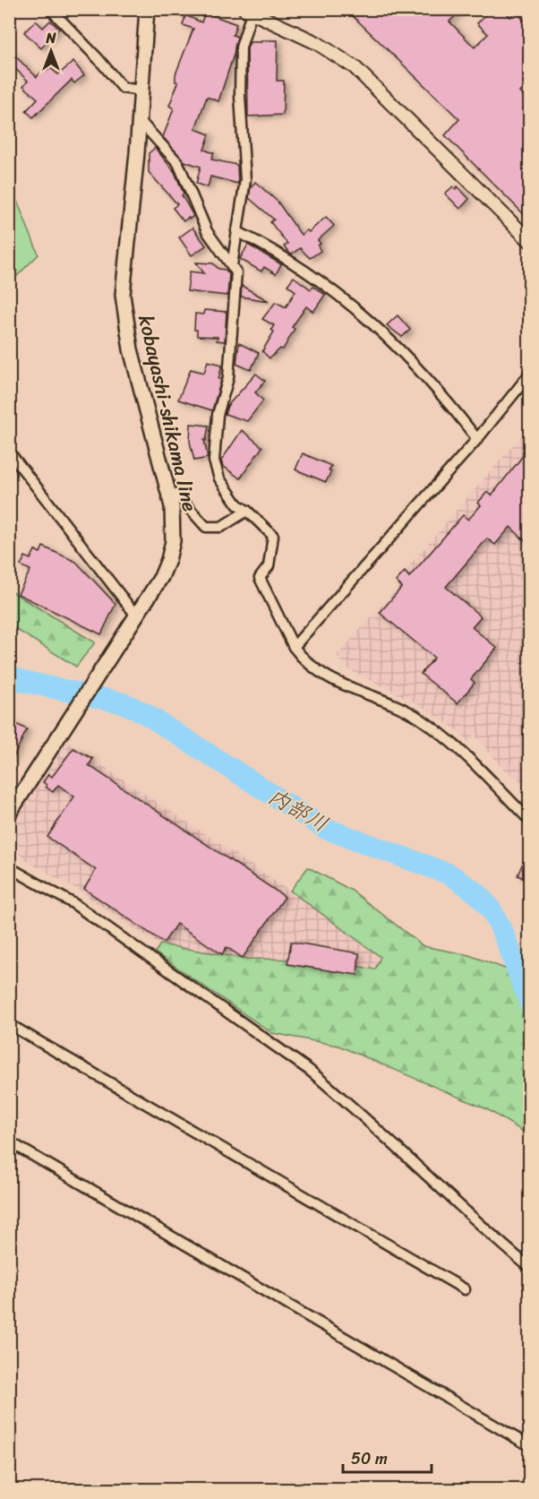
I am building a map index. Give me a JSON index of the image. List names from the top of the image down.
{
  "streets": {
    "main road": ["kobayashi-shikama line"]
  },
  "water": ["内部川"],
  "scale_bar": "50 m",
  "north": "top"
}
